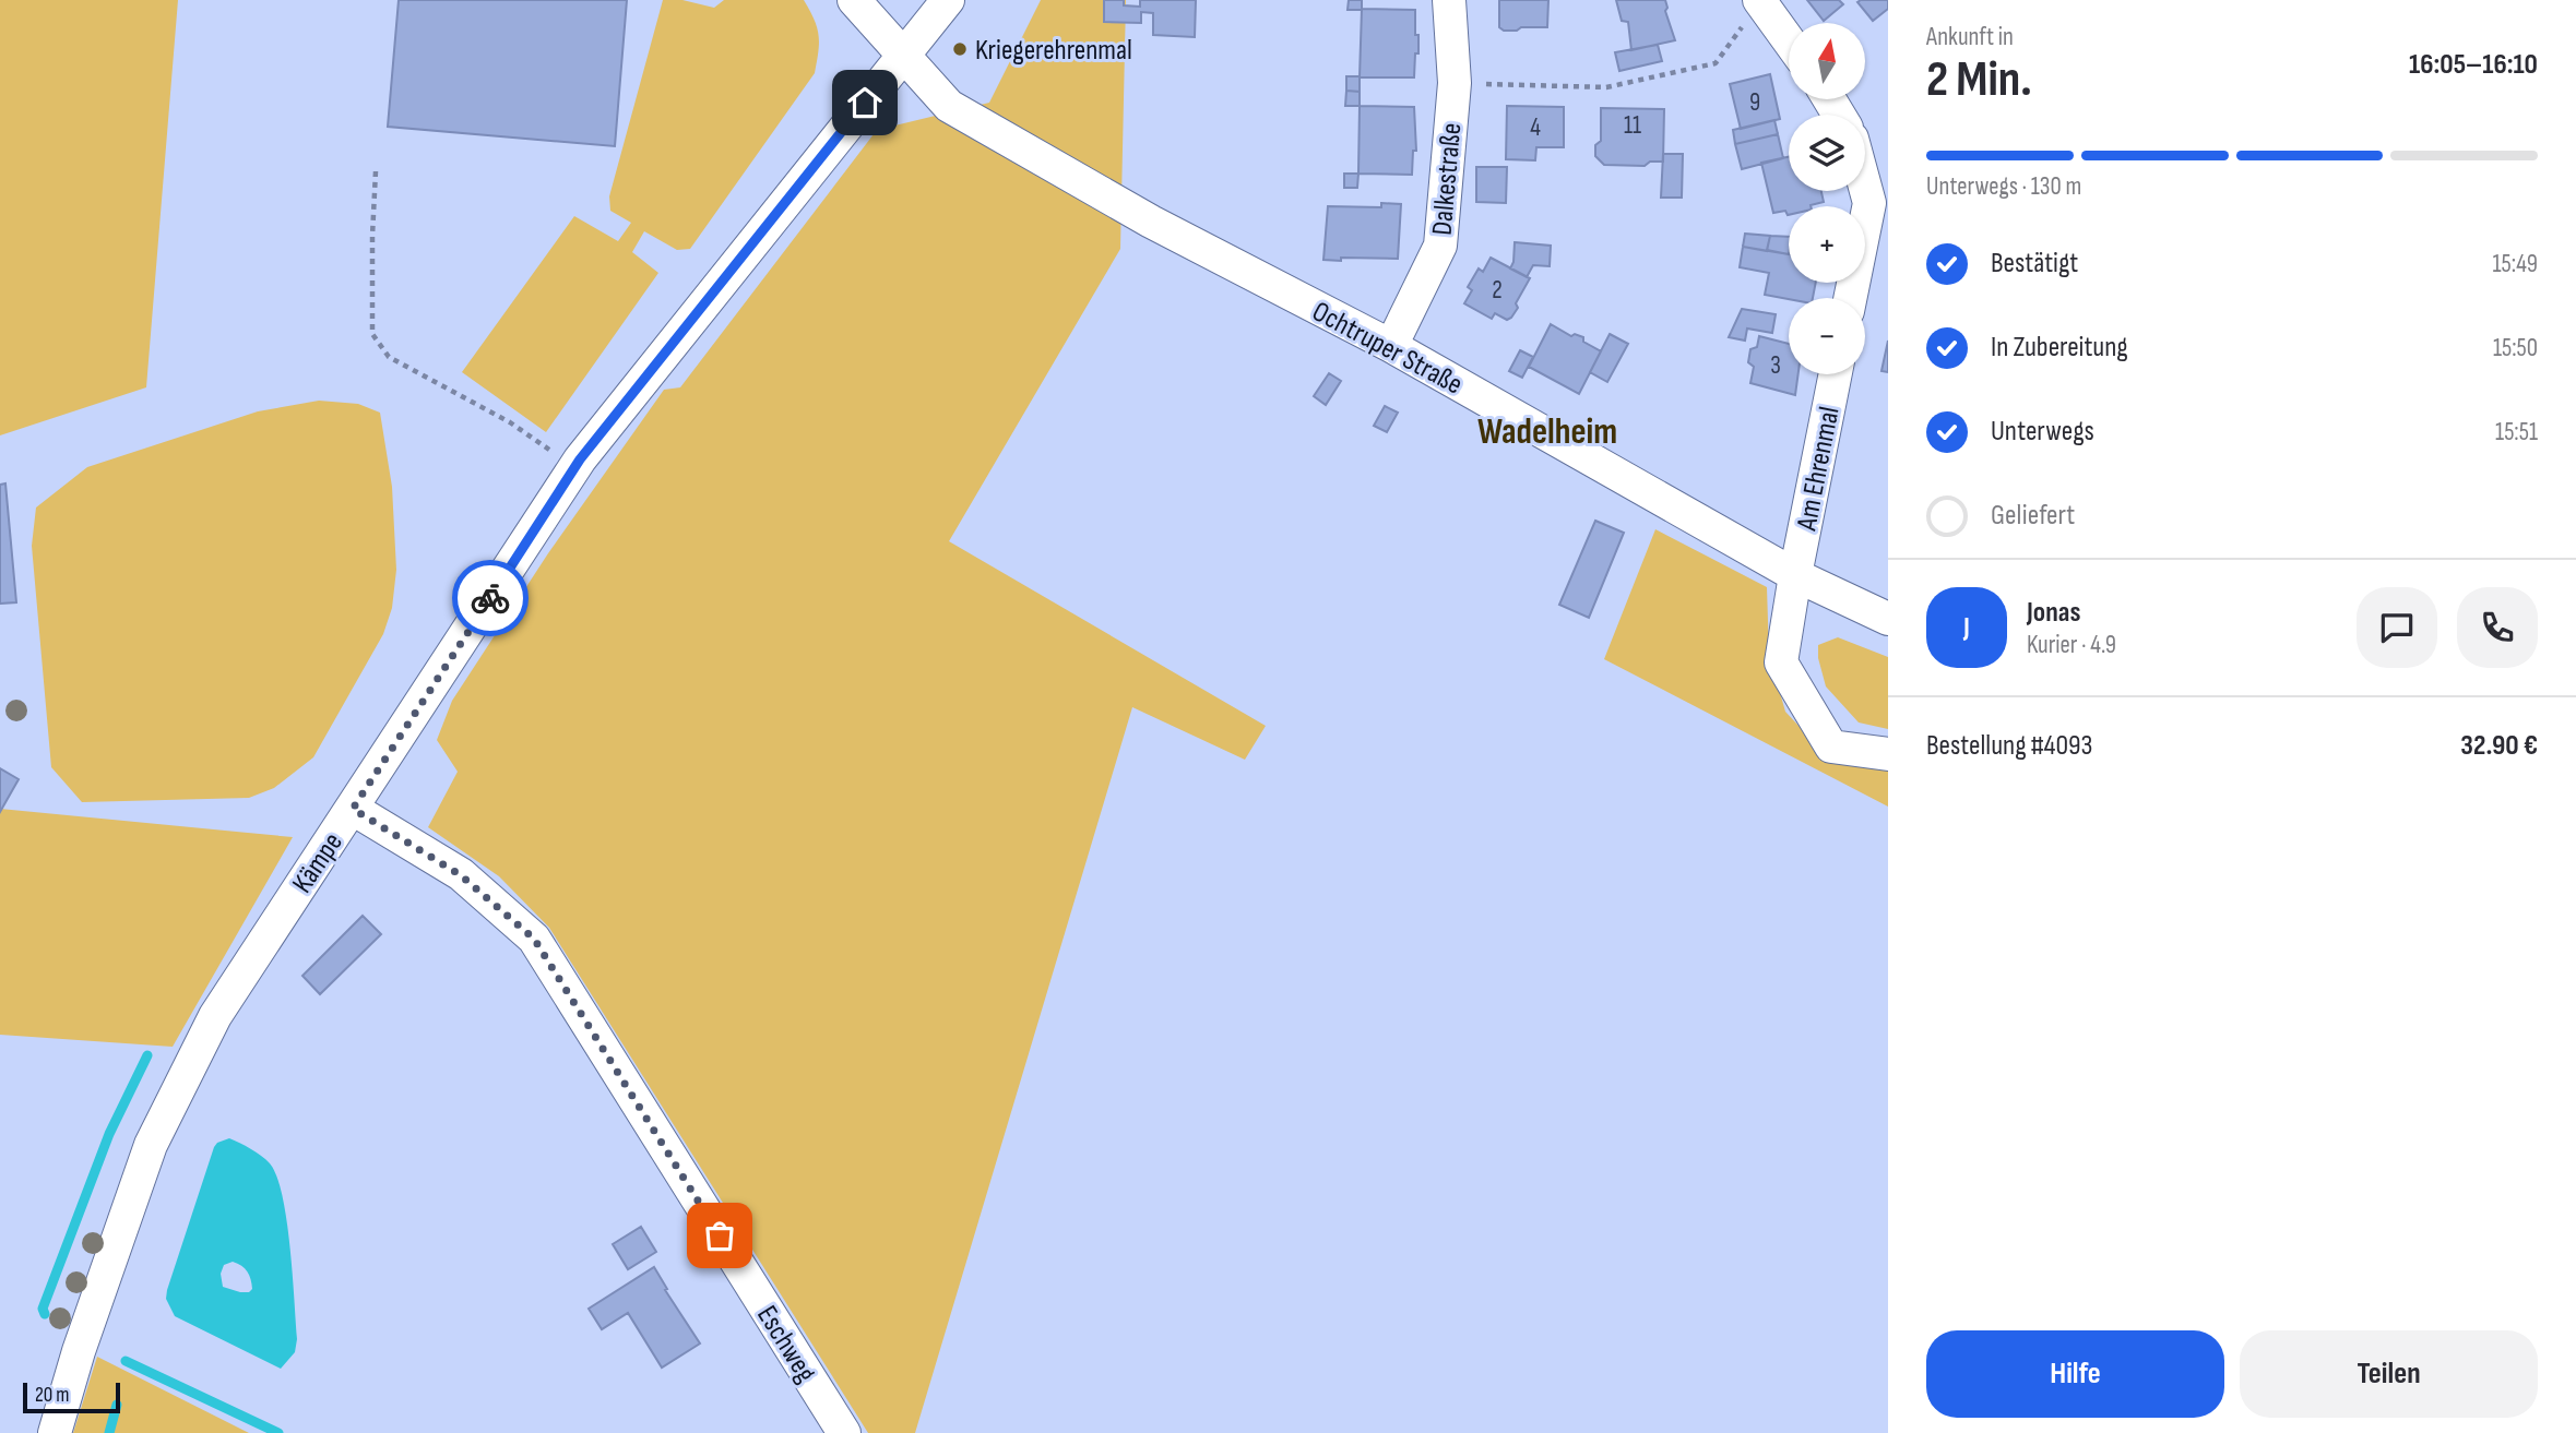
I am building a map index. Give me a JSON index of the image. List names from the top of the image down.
{
  "streets": {
    "street": [
      "Dalkestraße",
      "Ochtruper Straße",
      "Am Ehrenmal",
      "Kämpe",
      "Eschweg"
    ]
  },
  "crossings": [
    ["Dalkestraße", "Ochtruper Straße"],
    ["Ochtruper Straße", "Am Ehrenmal"],
    ["Ochtruper Straße", "Kämpe"],
    ["Kämpe", "Eschweg"]
  ],
  "districts": ["Wadelheim"],
  "places": ["Kriegerehrenmal"],
  "house_numbers": [
    "9",
    "11",
    "4",
    "2",
    "3"
  ],
  "scale_bar": "20 m",
  "north": "top",
  "page": {
    "heading": ["2 Min.", "Ankunft in", "16:05–16:10"],
    "panel": [
      "Jonas",
      "Kurier · 4.9",
      "Bestellung #4093",
      "32.90 €"
    ],
    "map_buttons": ["+", "−"],
    "bar": "Unterwegs · 130 m",
    "list": [
      ["Bestätigt", "15:49"],
      ["In Zubereitung", "15:50"],
      ["Unterwegs", "15:51"],
      "Geliefert"
    ],
    "round": "J",
    "buttons": ["Hilfe", "Teilen"],
    "scale": "20 m"
  }
}
